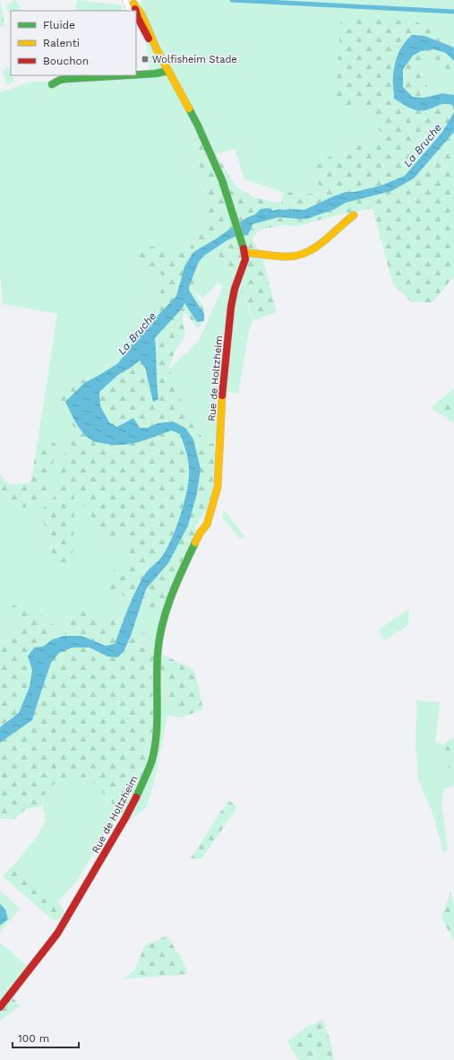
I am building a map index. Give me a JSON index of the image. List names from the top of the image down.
{
  "streets": {
    "main road": ["Rue de Holtzheim"]
  },
  "water": ["La Bruche"],
  "places": {
    "transit": ["Wolfisheim Stade"]
  },
  "legend": ["Fluide", "Ralenti", "Bouchon"],
  "scale_bar": "100 m"
}
